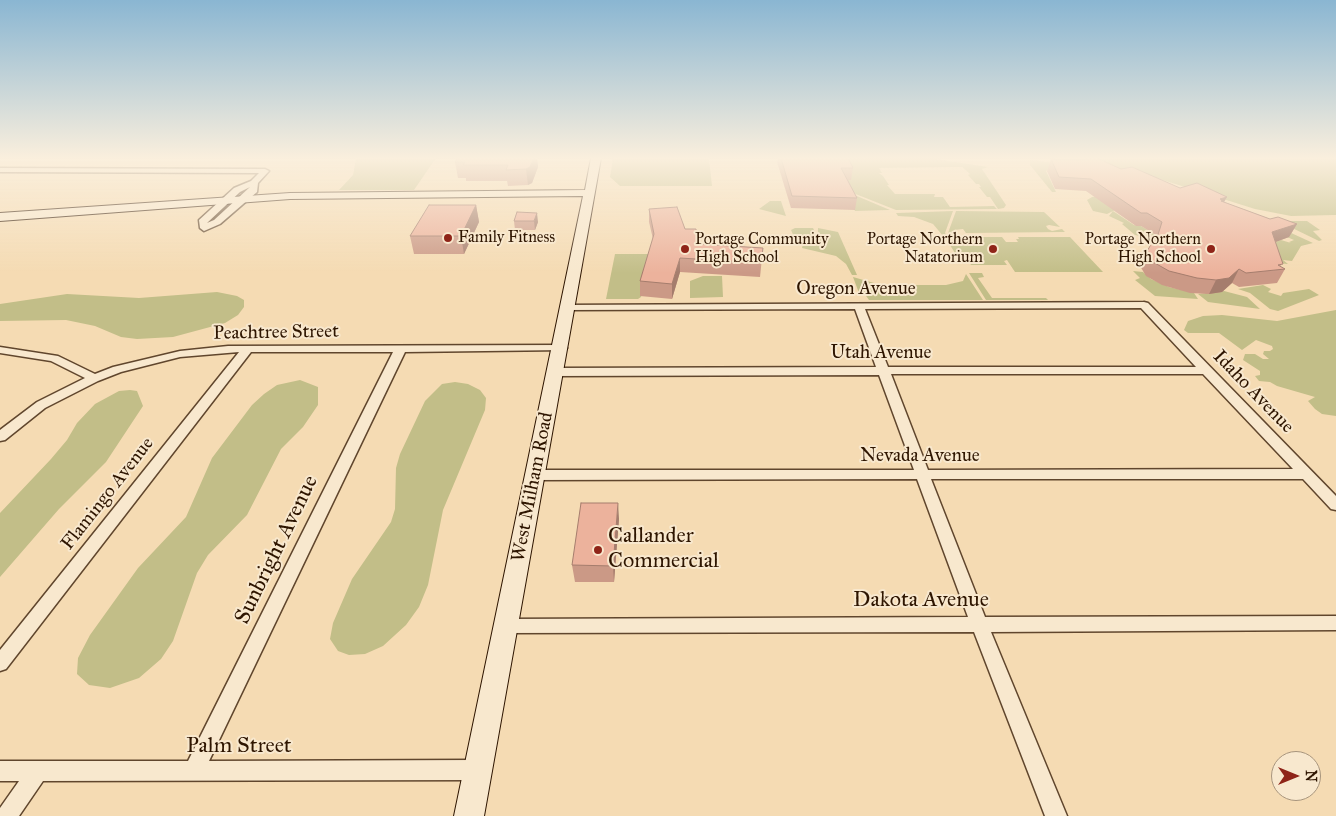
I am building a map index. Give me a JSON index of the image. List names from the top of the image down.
{
  "streets": {
    "street": [
      "Oregon Avenue",
      "Peachtree Street",
      "Utah Avenue",
      "Idaho Avenue",
      "Nevada Avenue",
      "West Milham Road",
      "Flamingo Avenue",
      "Sunbright Avenue",
      "Dakota Avenue",
      "Palm Street"
    ]
  },
  "crossings": [
    ["Oregon Avenue", "Idaho Avenue"],
    ["Oregon Avenue", "West Milham Road"],
    ["Peachtree Street", "West Milham Road"],
    ["Peachtree Street", "Flamingo Avenue"],
    ["Peachtree Street", "Sunbright Avenue"],
    ["Utah Avenue", "Idaho Avenue"],
    ["Utah Avenue", "West Milham Road"],
    ["Idaho Avenue", "Nevada Avenue"],
    ["Nevada Avenue", "West Milham Road"],
    ["West Milham Road", "Dakota Avenue"],
    ["West Milham Road", "Palm Street"],
    ["Sunbright Avenue", "Palm Street"]
  ],
  "places": [
    "Family Fitness",
    "Portage Community High School",
    "Portage Northern Natatorium",
    "Portage Northern High School",
    "Callander Commercial"
  ],
  "north": "right"
}
